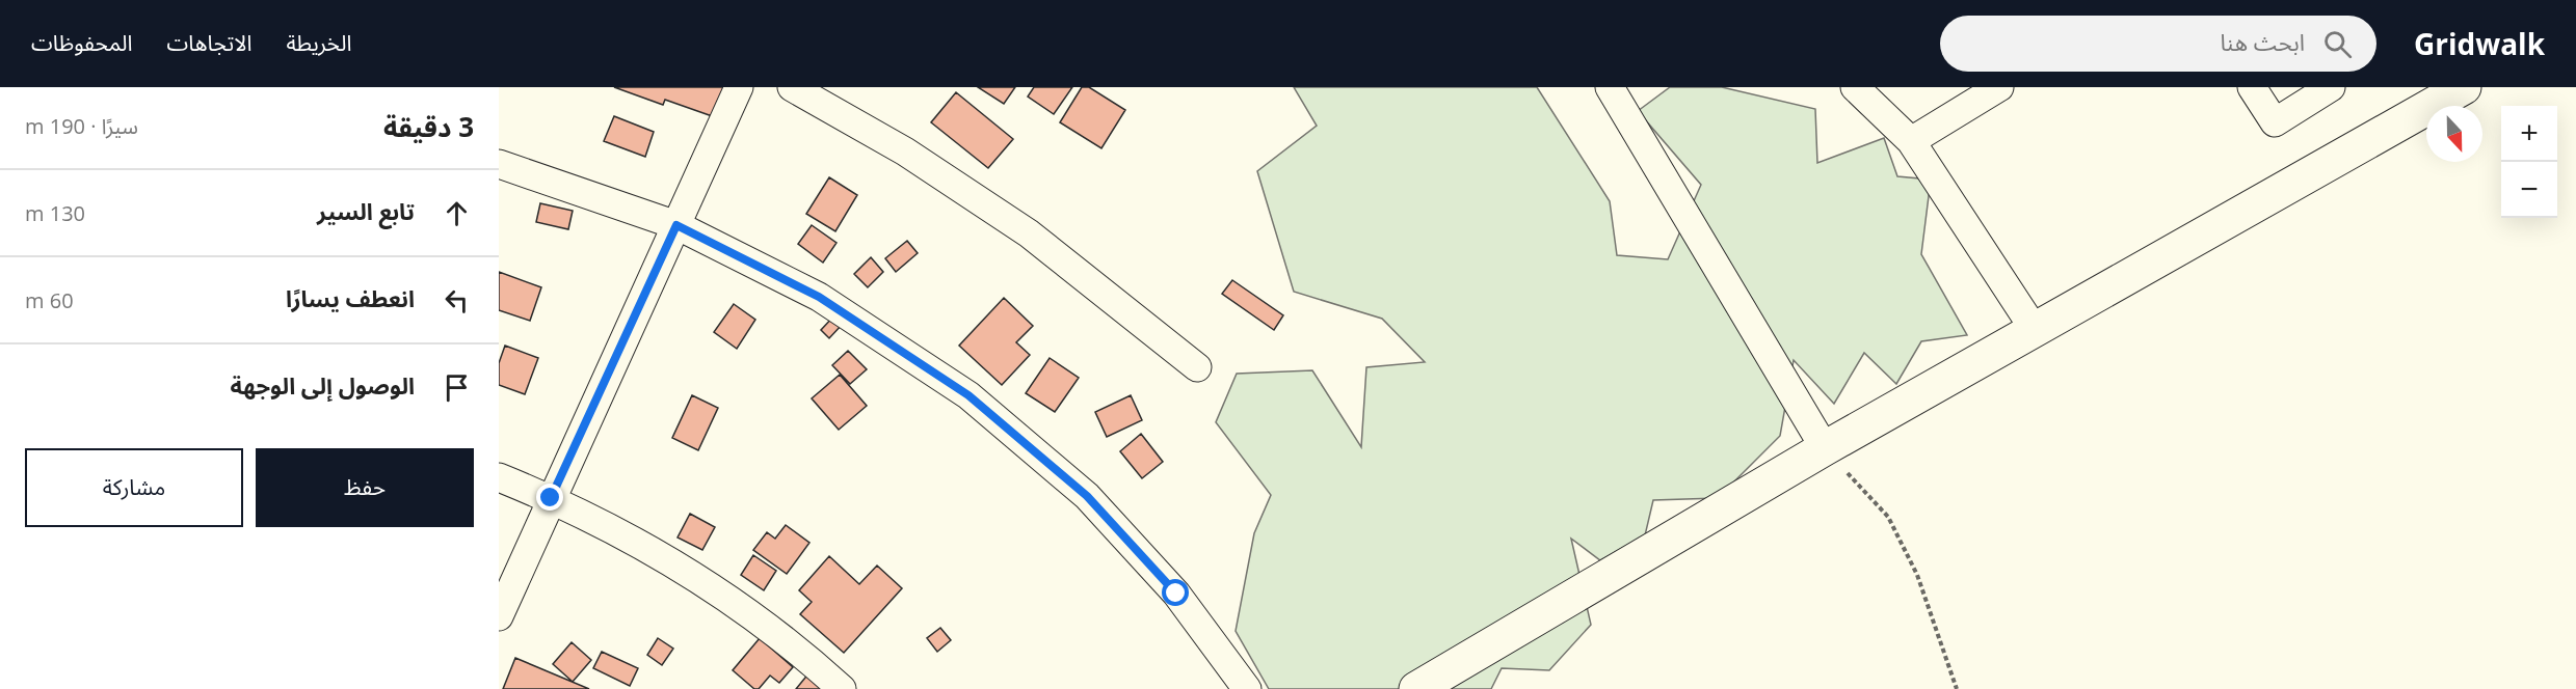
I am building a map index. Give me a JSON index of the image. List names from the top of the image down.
{
  "north": "bottom",
  "page": {
    "header": "Gridwalk",
    "search": "ابحث هنا",
    "nav": ["الخريطة", "الاتجاهات", "المحفوظات"],
    "heading": ["3 دقيقة", "سيرًا · 190 m"],
    "map_buttons": ["+", "−"],
    "list": [
      ["تابع السير", "130 m"],
      ["انعطف يسارًا", "60 m"],
      "الوصول إلى الوجهة"
    ],
    "buttons": ["حفظ", "مشاركة"]
  }
}
